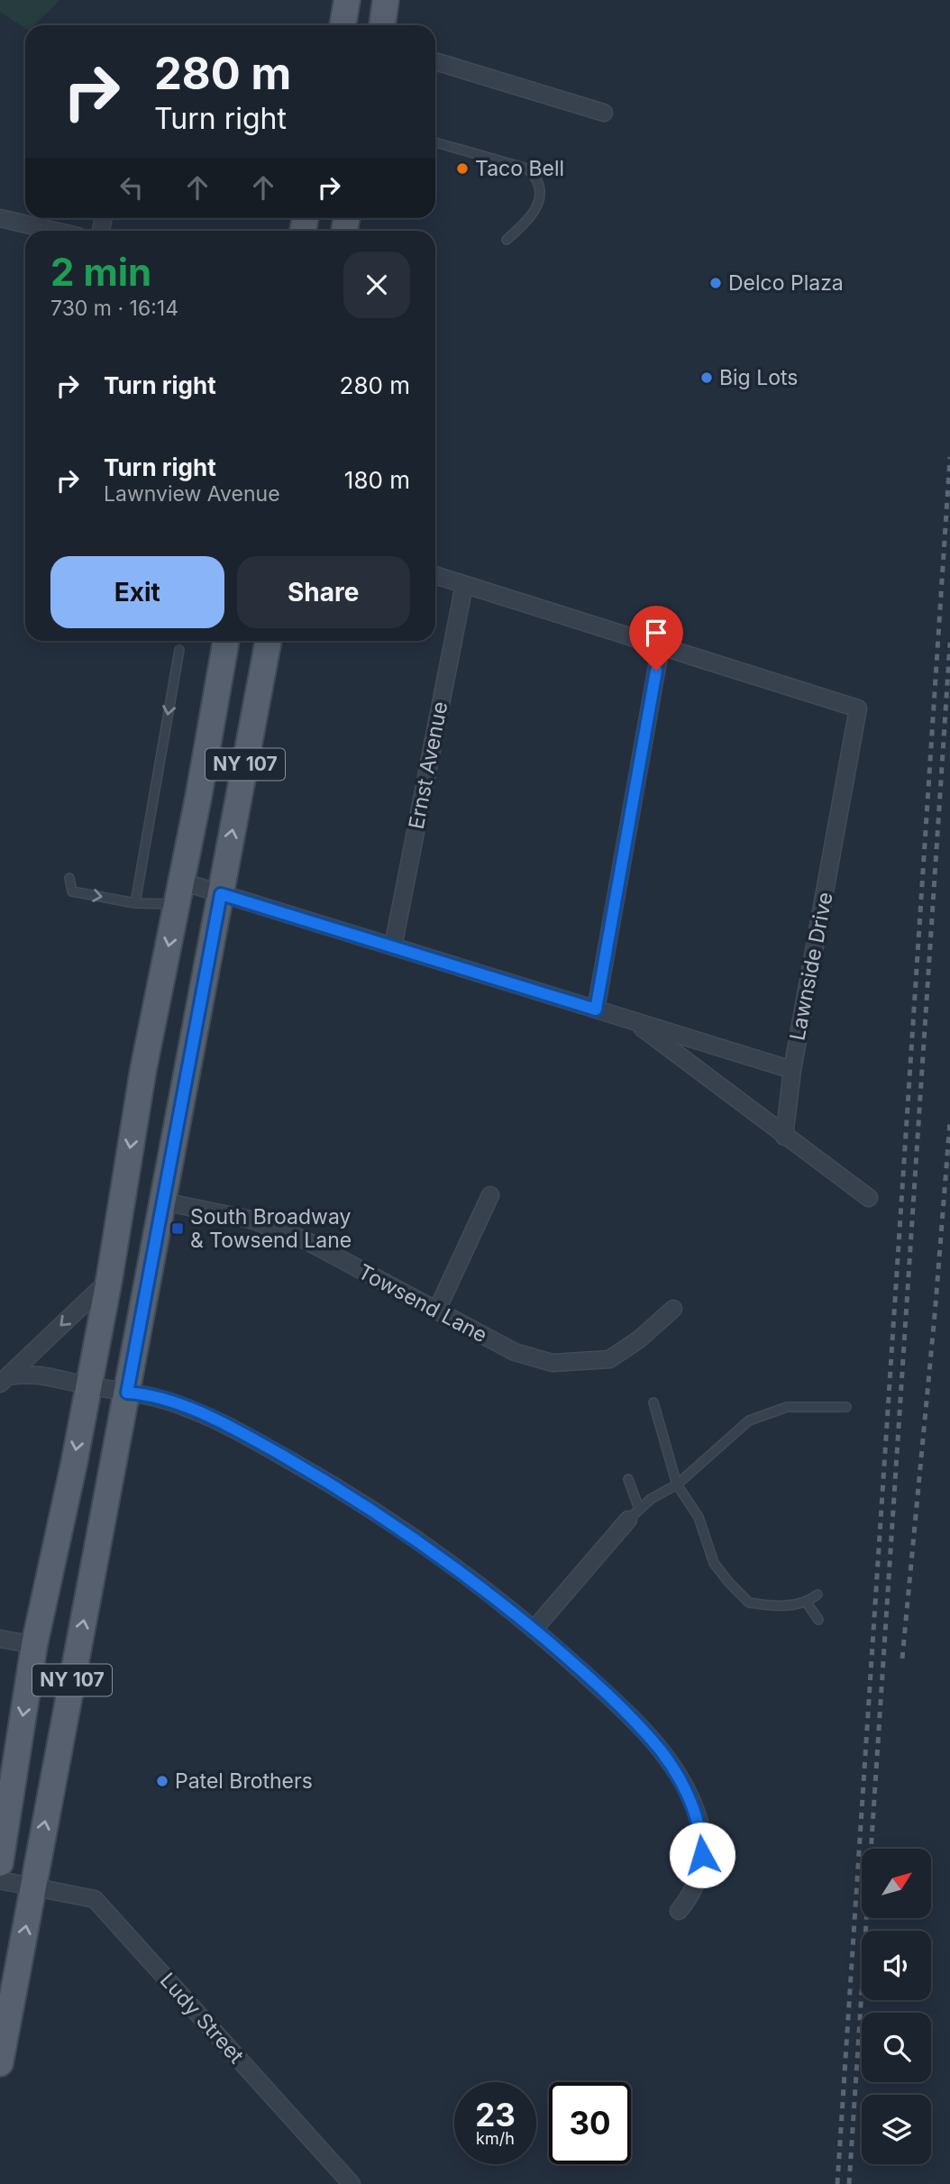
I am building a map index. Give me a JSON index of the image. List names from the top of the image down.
{
  "streets": {
    "main road": ["NY 107"],
    "street": [
      "Ernst Avenue",
      "Lawnside Drive",
      "Towsend Lane",
      "Ludy Street"
    ]
  },
  "crossings": [
    ["NY 107", "Towsend Lane"],
    ["NY 107", "Ludy Street"]
  ],
  "places": {
    "other": [
      "Taco Bell",
      "Delco Plaza",
      "Big Lots",
      "Patel Brothers"
    ],
    "transit": ["South Broadway & Towsend Lane"]
  },
  "north": "top right",
  "page": {
    "turn": ["280 m", "Turn right"],
    "heading": ["2 min", "730 m · 16:14"],
    "list": [
      {
        "name": "Turn right",
        "value": "280 m"
      },
      {
        "name": "Turn right",
        "note": "Lawnview Avenue",
        "value": "180 m"
      }
    ],
    "buttons": ["Exit", "Share"],
    "speed": "23 km/h",
    "limit": "30"
  }
}
